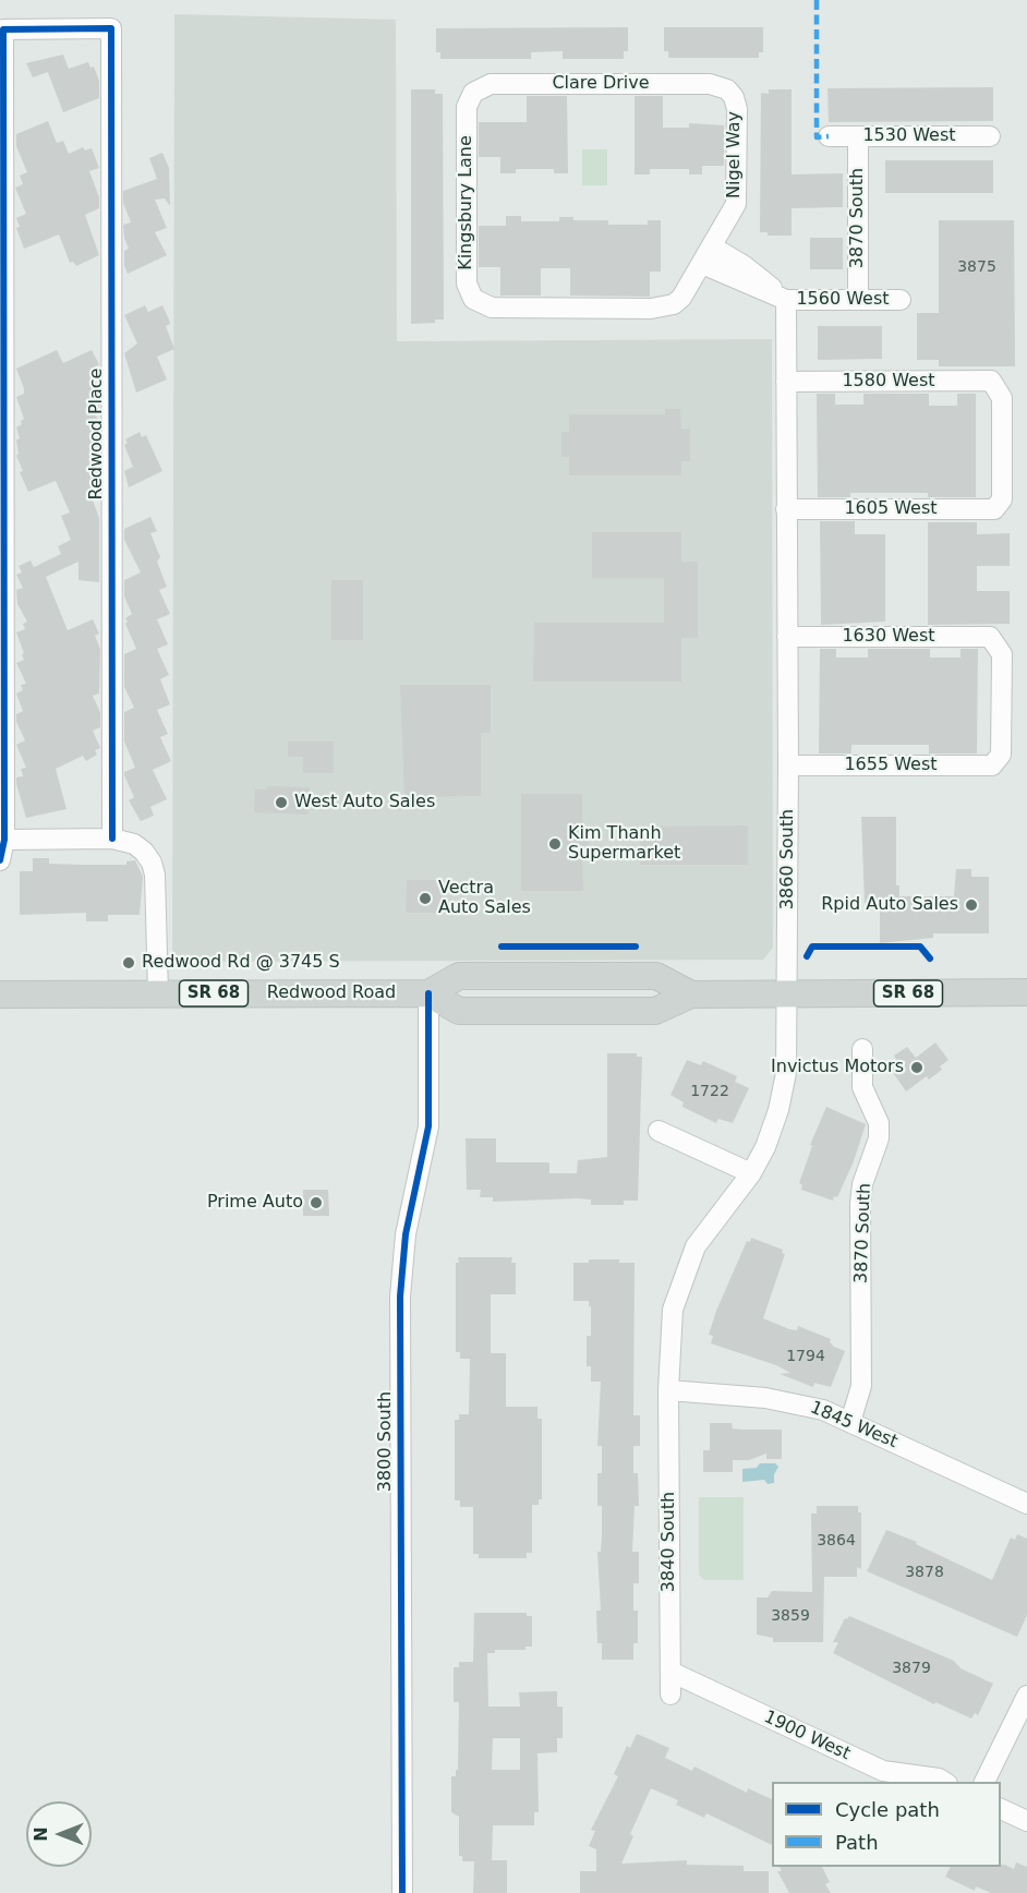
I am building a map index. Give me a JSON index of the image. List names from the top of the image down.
{
  "streets": {
    "main road": ["SR 68", "Redwood Road"],
    "street": [
      "Clare Drive",
      "1530 West",
      "Nigel Way",
      "Kingsbury Lane",
      "3870 South",
      "1560 West",
      "1580 West",
      "Redwood Place",
      "1605 West",
      "1630 West",
      "1655 West",
      "3860 South",
      "1845 West",
      "3800 South",
      "3840 South",
      "1900 West"
    ]
  },
  "crossings": [
    ["Clare Drive", "Nigel Way"],
    ["Clare Drive", "Kingsbury Lane"],
    ["1530 West", "3870 South"],
    ["Nigel Way", "Kingsbury Lane"],
    ["3870 South", "1560 West"],
    ["3870 South", "1845 West"],
    ["1560 West", "3860 South"],
    ["1580 West", "1605 West"],
    ["1580 West", "3860 South"],
    ["1605 West", "3860 South"],
    ["1630 West", "1655 West"],
    ["1630 West", "3860 South"],
    ["1655 West", "3860 South"],
    ["3860 South", "Redwood Road"],
    ["3860 South", "1845 West"],
    ["3860 South", "3840 South"],
    ["Redwood Road", "3800 South"],
    ["1845 West", "3840 South"],
    ["3840 South", "1900 West"]
  ],
  "places": [
    "West Auto Sales",
    "Kim Thanh Supermarket",
    "Vectra Auto Sales",
    "Rpid Auto Sales",
    "Redwood Rd @ 3745 S",
    "Invictus Motors",
    "Prime Auto"
  ],
  "house_numbers": [
    "3875",
    "1722",
    "1794",
    "3864",
    "3878",
    "3859",
    "3879"
  ],
  "legend": ["Cycle path", "Path"],
  "north": "left"
}
